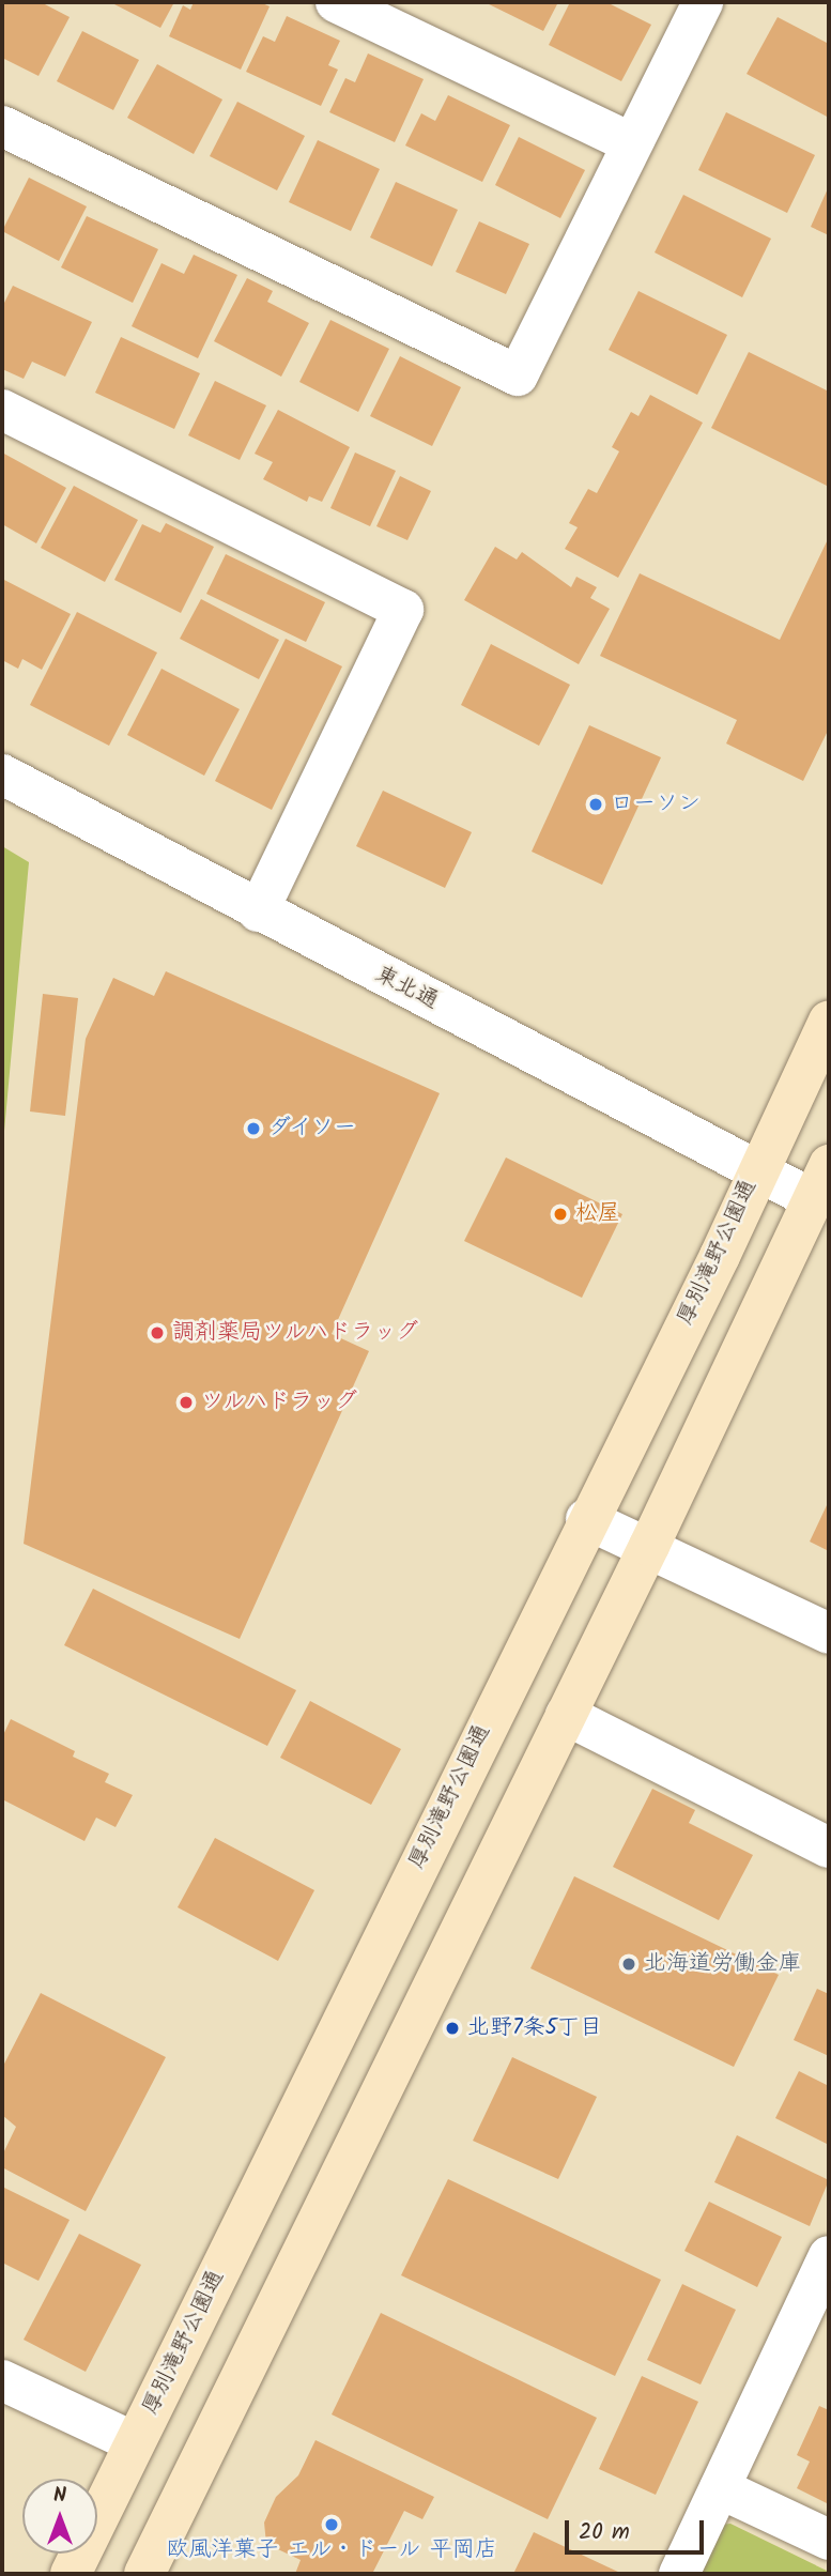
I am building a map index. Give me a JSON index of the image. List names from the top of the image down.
{
  "streets": {
    "main road": ["厚別滝野公園通"],
    "street": ["東北通"]
  },
  "crossings": [
    ["東北通", "厚別滝野公園通"]
  ],
  "places": [
    "ローソン",
    "ダイソー",
    "松屋",
    "調剤薬局ツルハドラッグ",
    "ツルハドラッグ",
    "北海道労働金庫",
    "北野7条5丁目",
    "欧風洋菓子 エル・ドール 平岡店"
  ],
  "scale_bar": "20 m",
  "north": "top"
}
